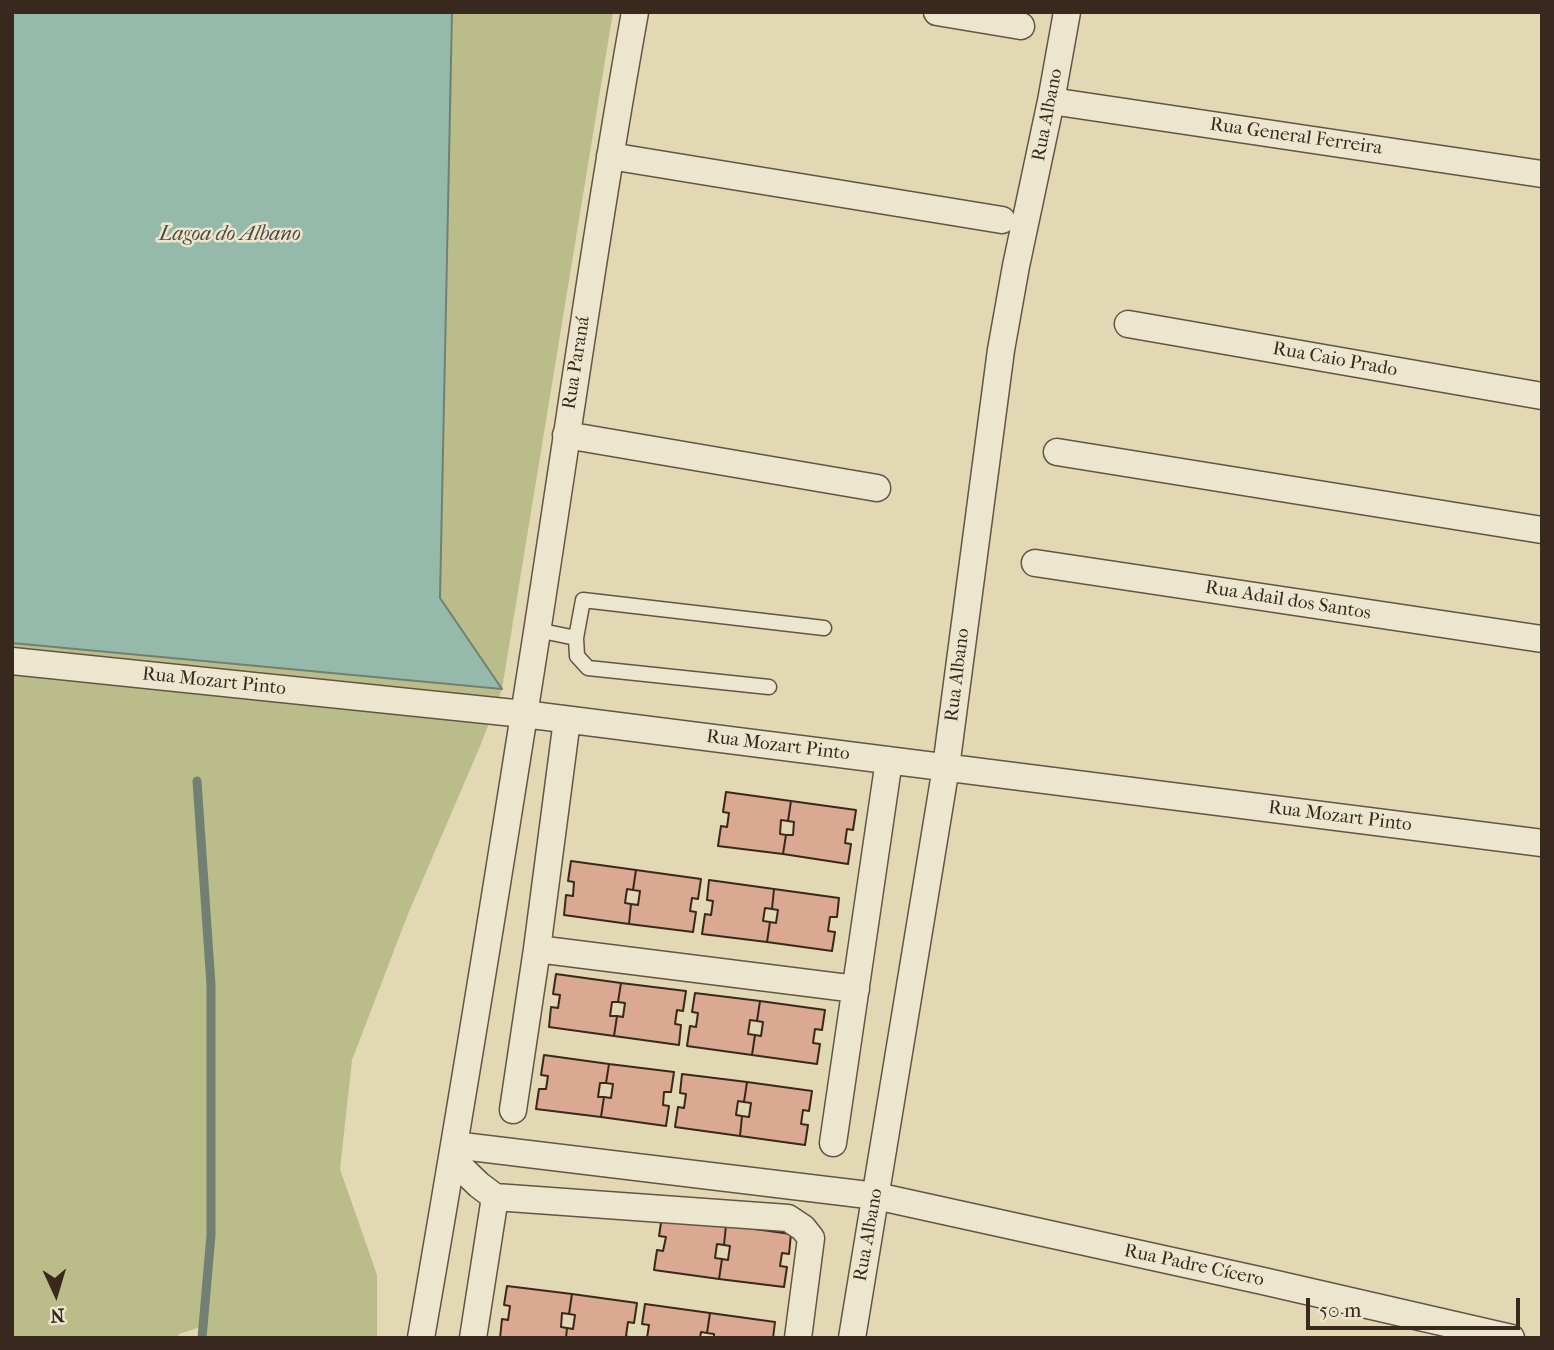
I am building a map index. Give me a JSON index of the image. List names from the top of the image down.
{
  "streets": {
    "street": [
      "Rua Albano",
      "Rua General Ferreira",
      "Rua Caio Prado",
      "Rua Paraná",
      "Rua Adail dos Santos",
      "Rua Mozart Pinto",
      "Rua Padre Cícero"
    ]
  },
  "crossings": [
    ["Rua Albano", "Rua General Ferreira"],
    ["Rua Albano", "Rua Mozart Pinto"],
    ["Rua Albano", "Rua Padre Cícero"],
    ["Rua Paraná", "Rua Mozart Pinto"],
    ["Rua Paraná", "Rua Padre Cícero"]
  ],
  "water": ["Lagoa do Albano"],
  "scale_bar": "50 m",
  "north": "bottom"
}
